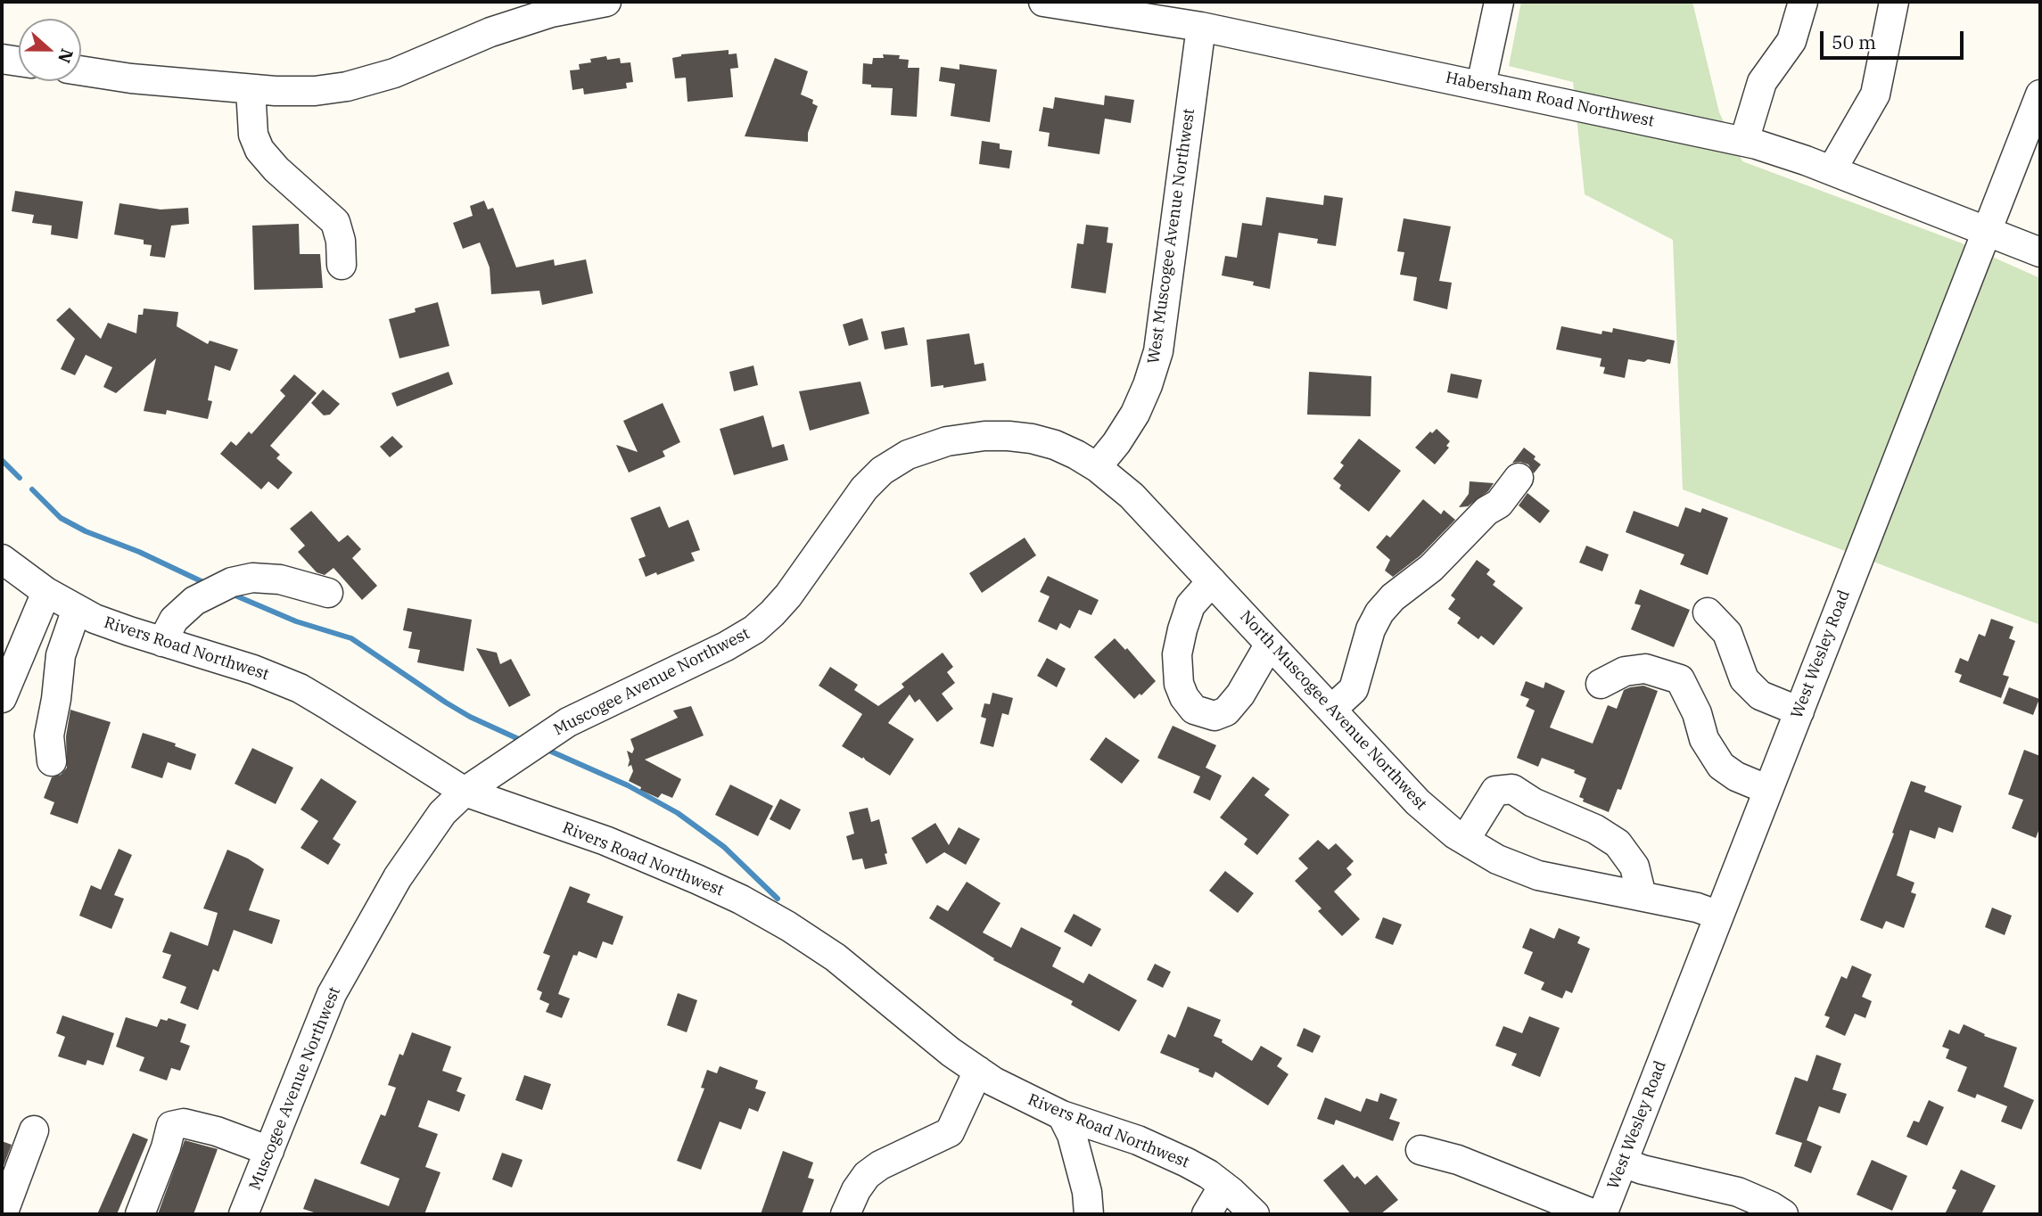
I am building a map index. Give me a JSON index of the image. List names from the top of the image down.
{
  "streets": {
    "street": [
      "Habersham Road Northwest",
      "West Muscogee Avenue Northwest",
      "Rivers Road Northwest",
      "West Wesley Road",
      "Muscogee Avenue Northwest",
      "North Muscogee Avenue Northwest"
    ]
  },
  "crossings": [
    ["Habersham Road Northwest", "West Muscogee Avenue Northwest"],
    ["Habersham Road Northwest", "West Wesley Road"],
    ["West Muscogee Avenue Northwest", "Muscogee Avenue Northwest"],
    ["West Muscogee Avenue Northwest", "North Muscogee Avenue Northwest"],
    ["Rivers Road Northwest", "Muscogee Avenue Northwest"],
    ["West Wesley Road", "North Muscogee Avenue Northwest"],
    ["Muscogee Avenue Northwest", "North Muscogee Avenue Northwest"]
  ],
  "scale_bar": "50 m",
  "north": "right"
}
